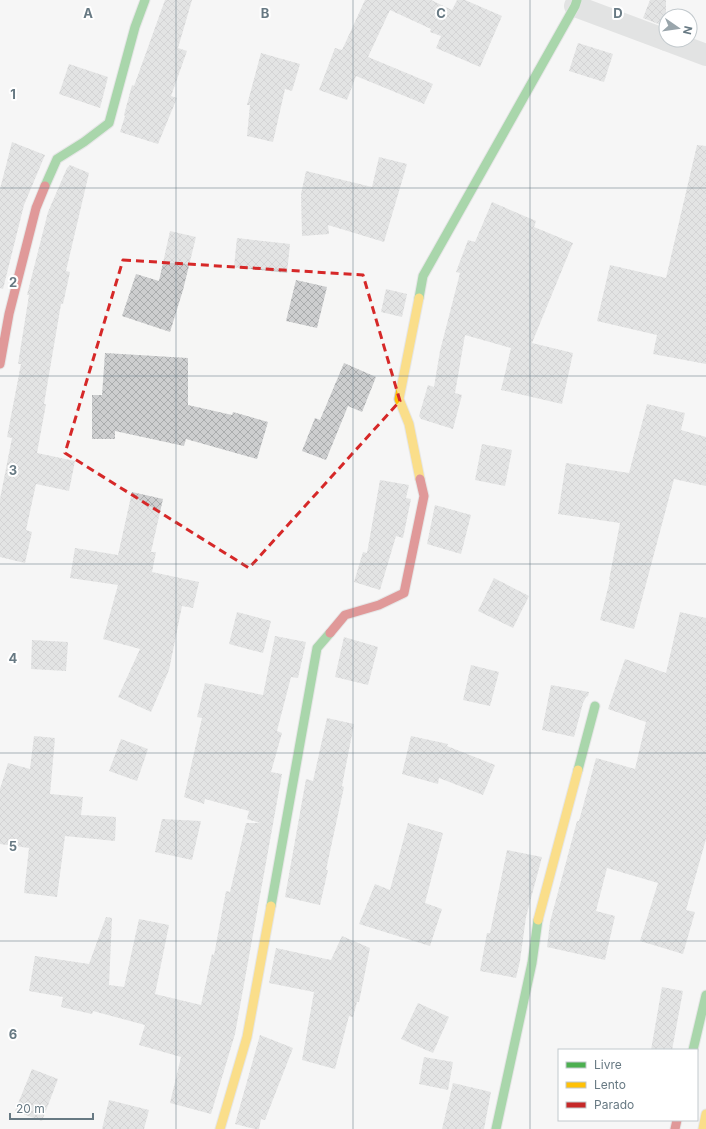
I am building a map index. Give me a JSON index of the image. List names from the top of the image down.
{
  "legend": ["Livre", "Lento", "Parado"],
  "scale_bar": "20 m",
  "north": "right",
  "grid": {
    "columns": [
      "A",
      "B",
      "C",
      "D"
    ],
    "rows": [
      "1",
      "2",
      "3",
      "4",
      "5",
      "6"
    ]
  }
}
